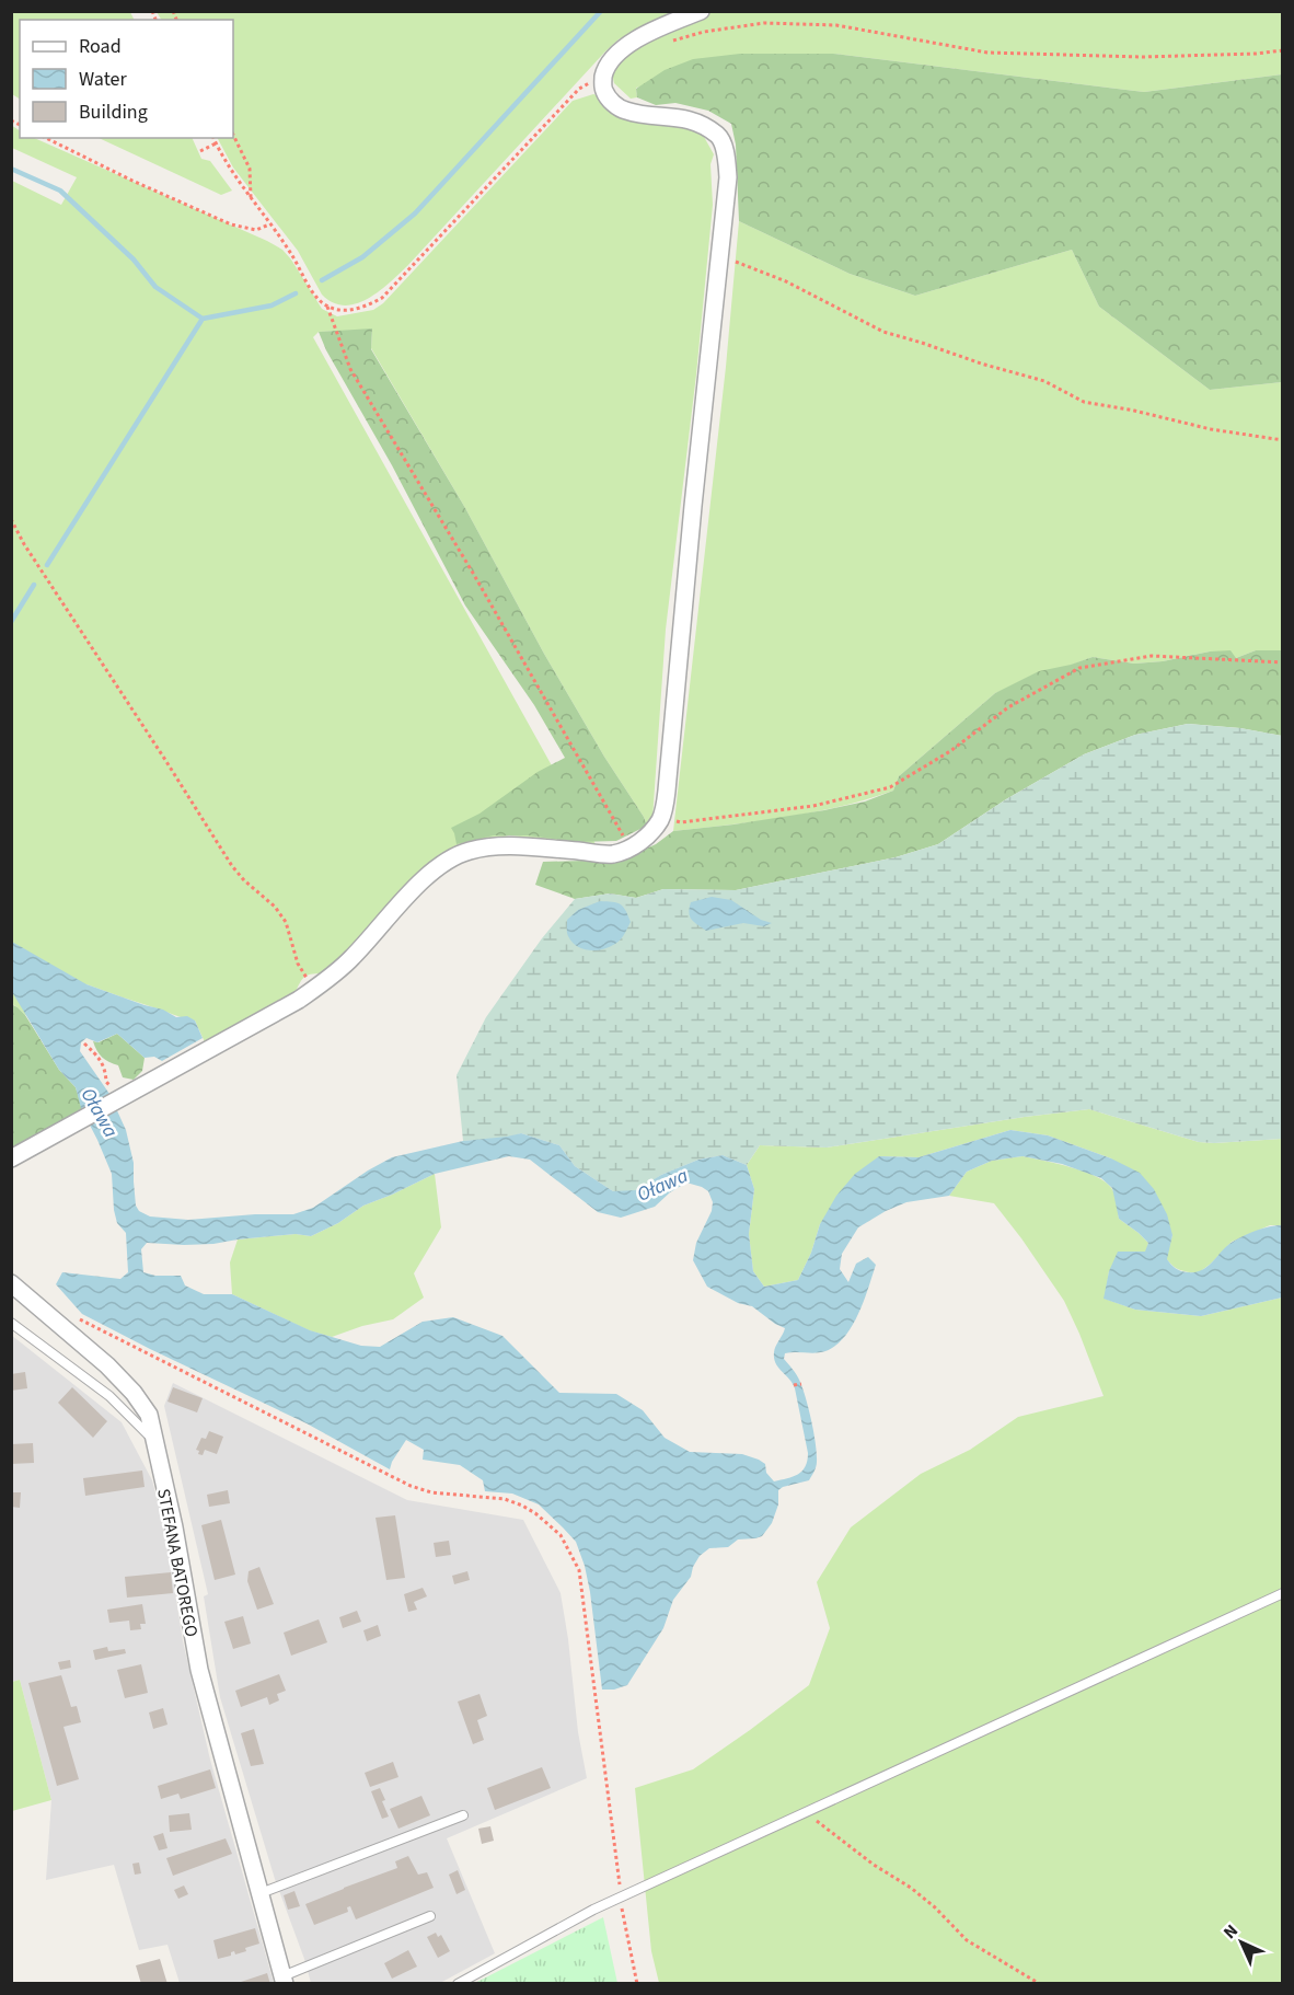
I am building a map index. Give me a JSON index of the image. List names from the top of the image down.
{
  "streets": {
    "street": ["STEFANA BATOREGO"]
  },
  "water": ["Oława"],
  "legend": ["Road", "Water", "Building"],
  "north": "top left"
}
